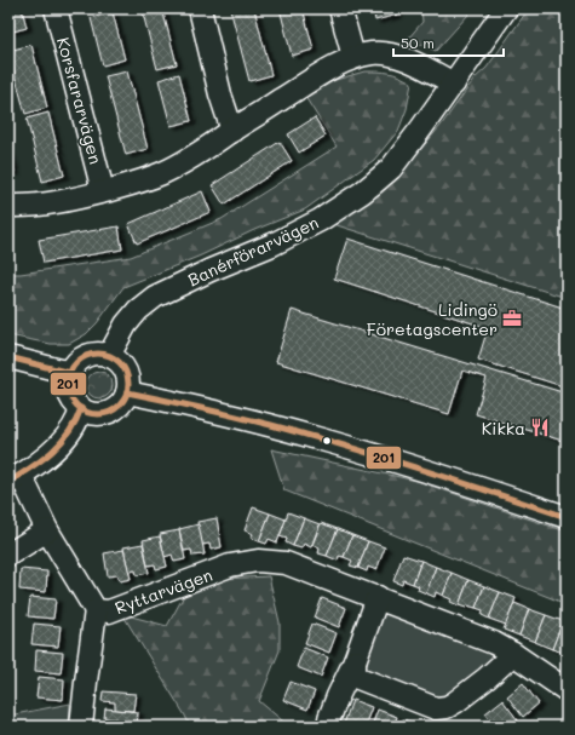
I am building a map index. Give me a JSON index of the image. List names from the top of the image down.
{
  "streets": {
    "street": ["Korsfararvägen", "Banérförarvägen", "Ryttarvägen"]
  },
  "places": {
    "office": ["Lidingö Företagscenter"],
    "restaurant": ["Kikka"]
  },
  "lines": ["transit line 201"],
  "scale_bar": "50 m"
}
